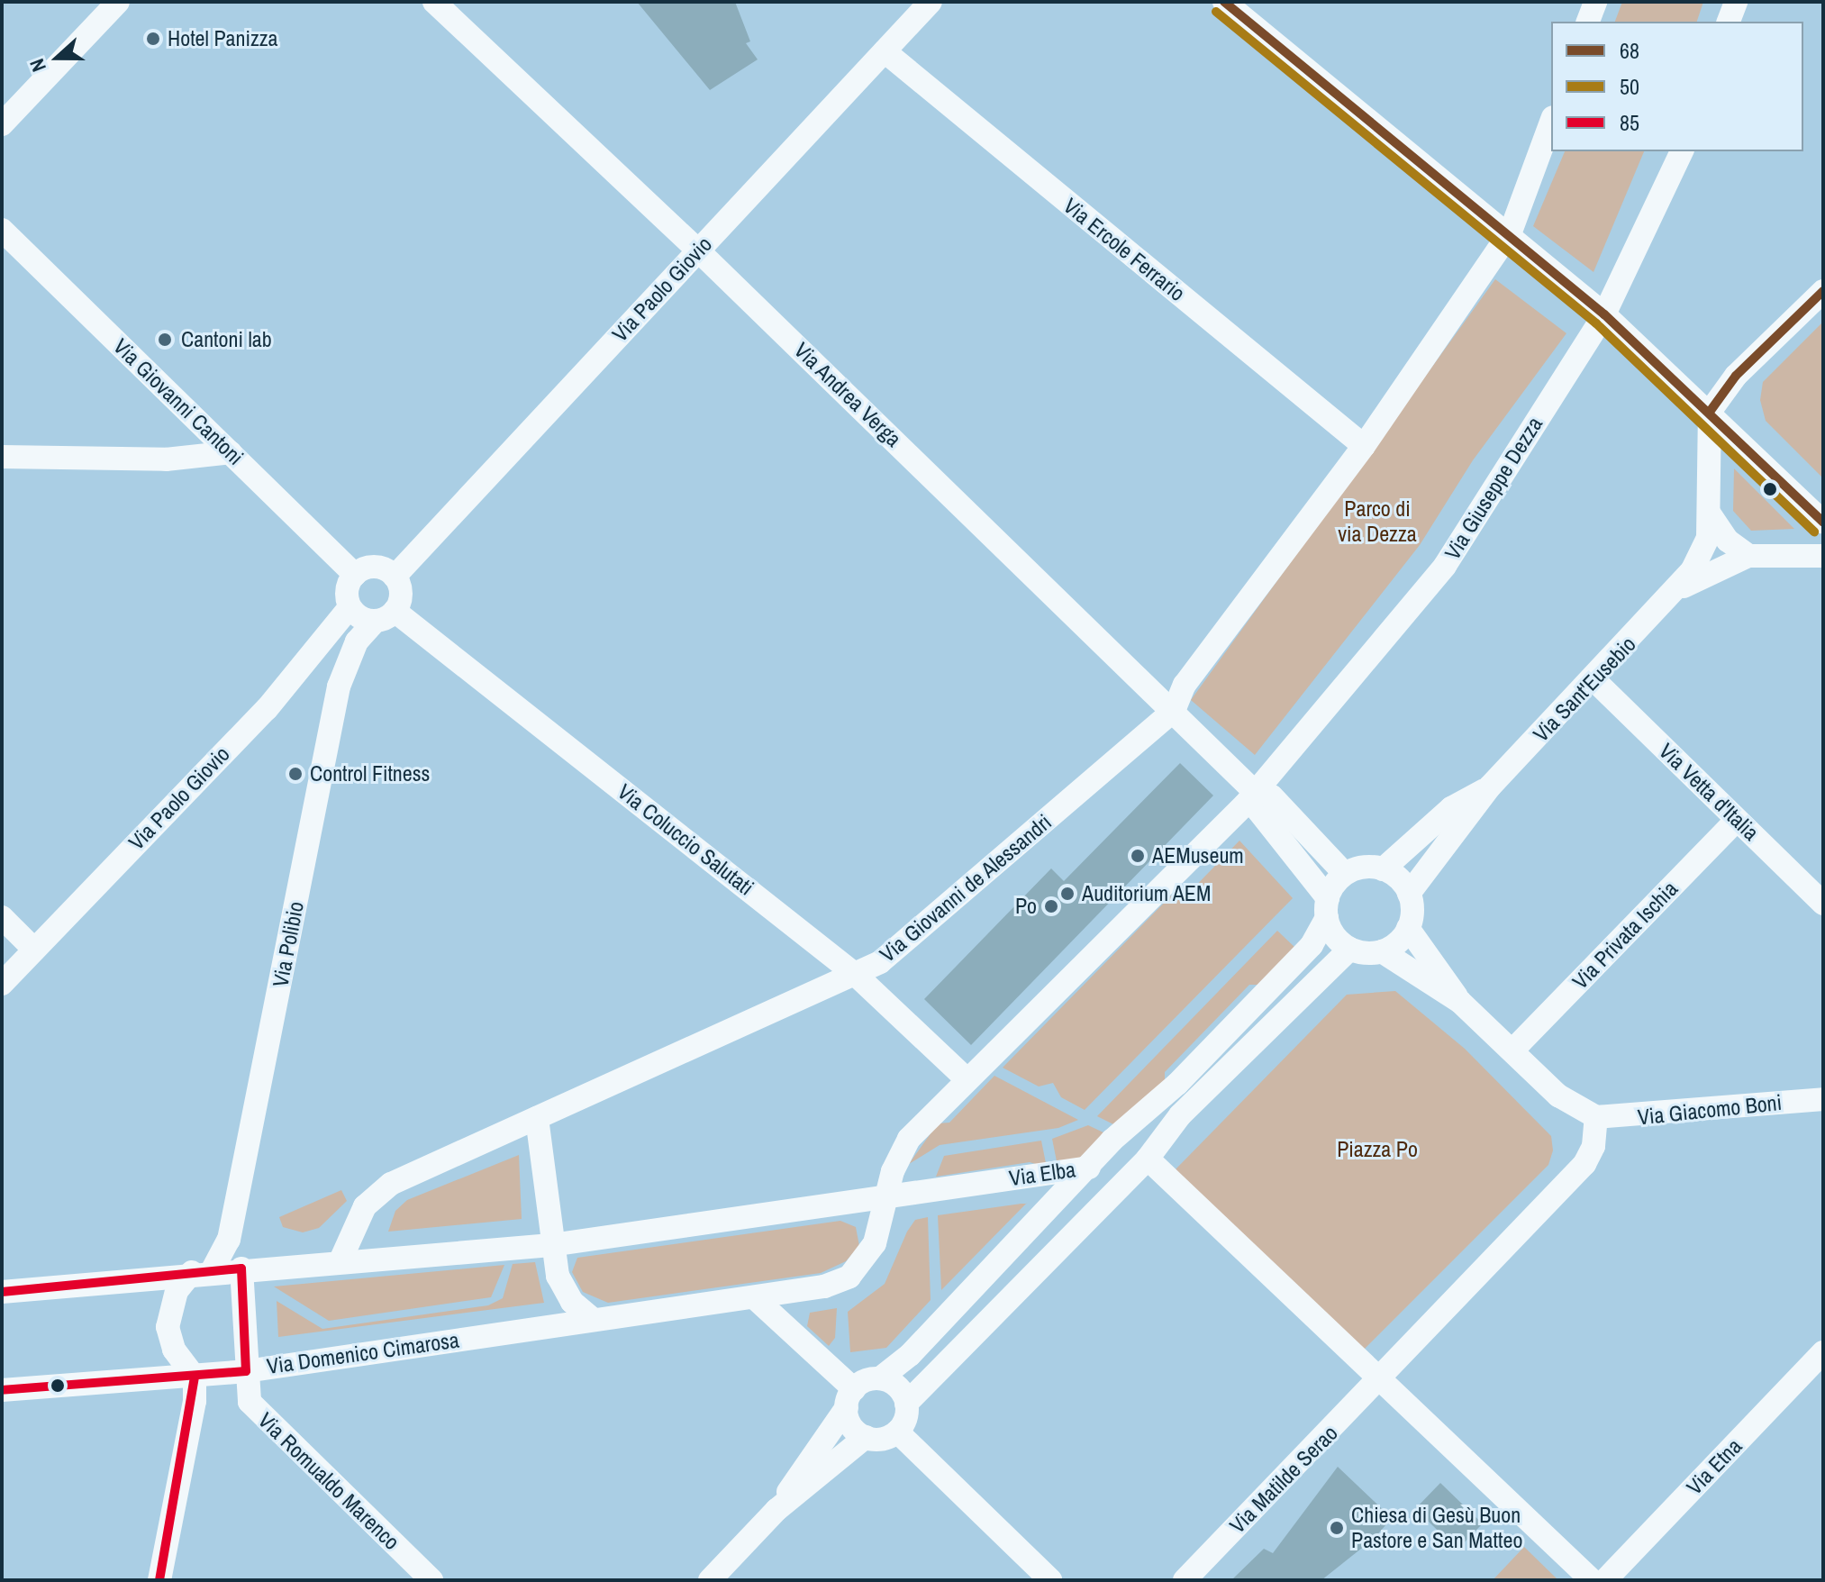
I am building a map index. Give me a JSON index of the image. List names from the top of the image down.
{
  "streets": {
    "street": [
      "Via Ercole Ferrario",
      "Via Paolo Giovio",
      "Via Andrea Verga",
      "Via Giovanni Cantoni",
      "Via Giuseppe Dezza",
      "Via Sant'Eusebio",
      "Via Vetta d'Italia",
      "Via Coluccio Salutati",
      "Via Giovanni de Alessandri",
      "Via Privata Ischia",
      "Via Polibio",
      "Via Giacomo Boni",
      "Via Elba",
      "Via Domenico Cimarosa",
      "Via Etna",
      "Via Matilde Serao",
      "Via Romualdo Marenco"
    ]
  },
  "crossings": [
    ["Via Ercole Ferrario", "Via Paolo Giovio"],
    ["Via Paolo Giovio", "Via Andrea Verga"],
    ["Via Paolo Giovio", "Via Giovanni Cantoni"],
    ["Via Paolo Giovio", "Via Coluccio Salutati"],
    ["Via Paolo Giovio", "Via Polibio"],
    ["Via Andrea Verga", "Via Giuseppe Dezza"],
    ["Via Andrea Verga", "Via Giovanni de Alessandri"],
    ["Via Giovanni Cantoni", "Via Coluccio Salutati"],
    ["Via Giovanni Cantoni", "Via Polibio"],
    ["Via Sant'Eusebio", "Via Vetta d'Italia"],
    ["Via Vetta d'Italia", "Via Privata Ischia"],
    ["Via Coluccio Salutati", "Via Giovanni de Alessandri"],
    ["Via Coluccio Salutati", "Via Polibio"],
    ["Via Polibio", "Via Domenico Cimarosa"],
    ["Via Elba", "Via Domenico Cimarosa"],
    ["Via Domenico Cimarosa", "Via Romualdo Marenco"]
  ],
  "parks": ["Parco di via Dezza", "Piazza Po"],
  "places": [
    "Hotel Panizza",
    "Cantoni lab",
    "Control Fitness",
    "AEMuseum",
    "Auditorium AEM",
    "Po",
    "Chiesa di Gesù Buon Pastore e San Matteo"
  ],
  "lines": ["transit line 68", "transit line 50", "transit line 85"],
  "legend": ["68", "50", "85"],
  "north": "left"
}
